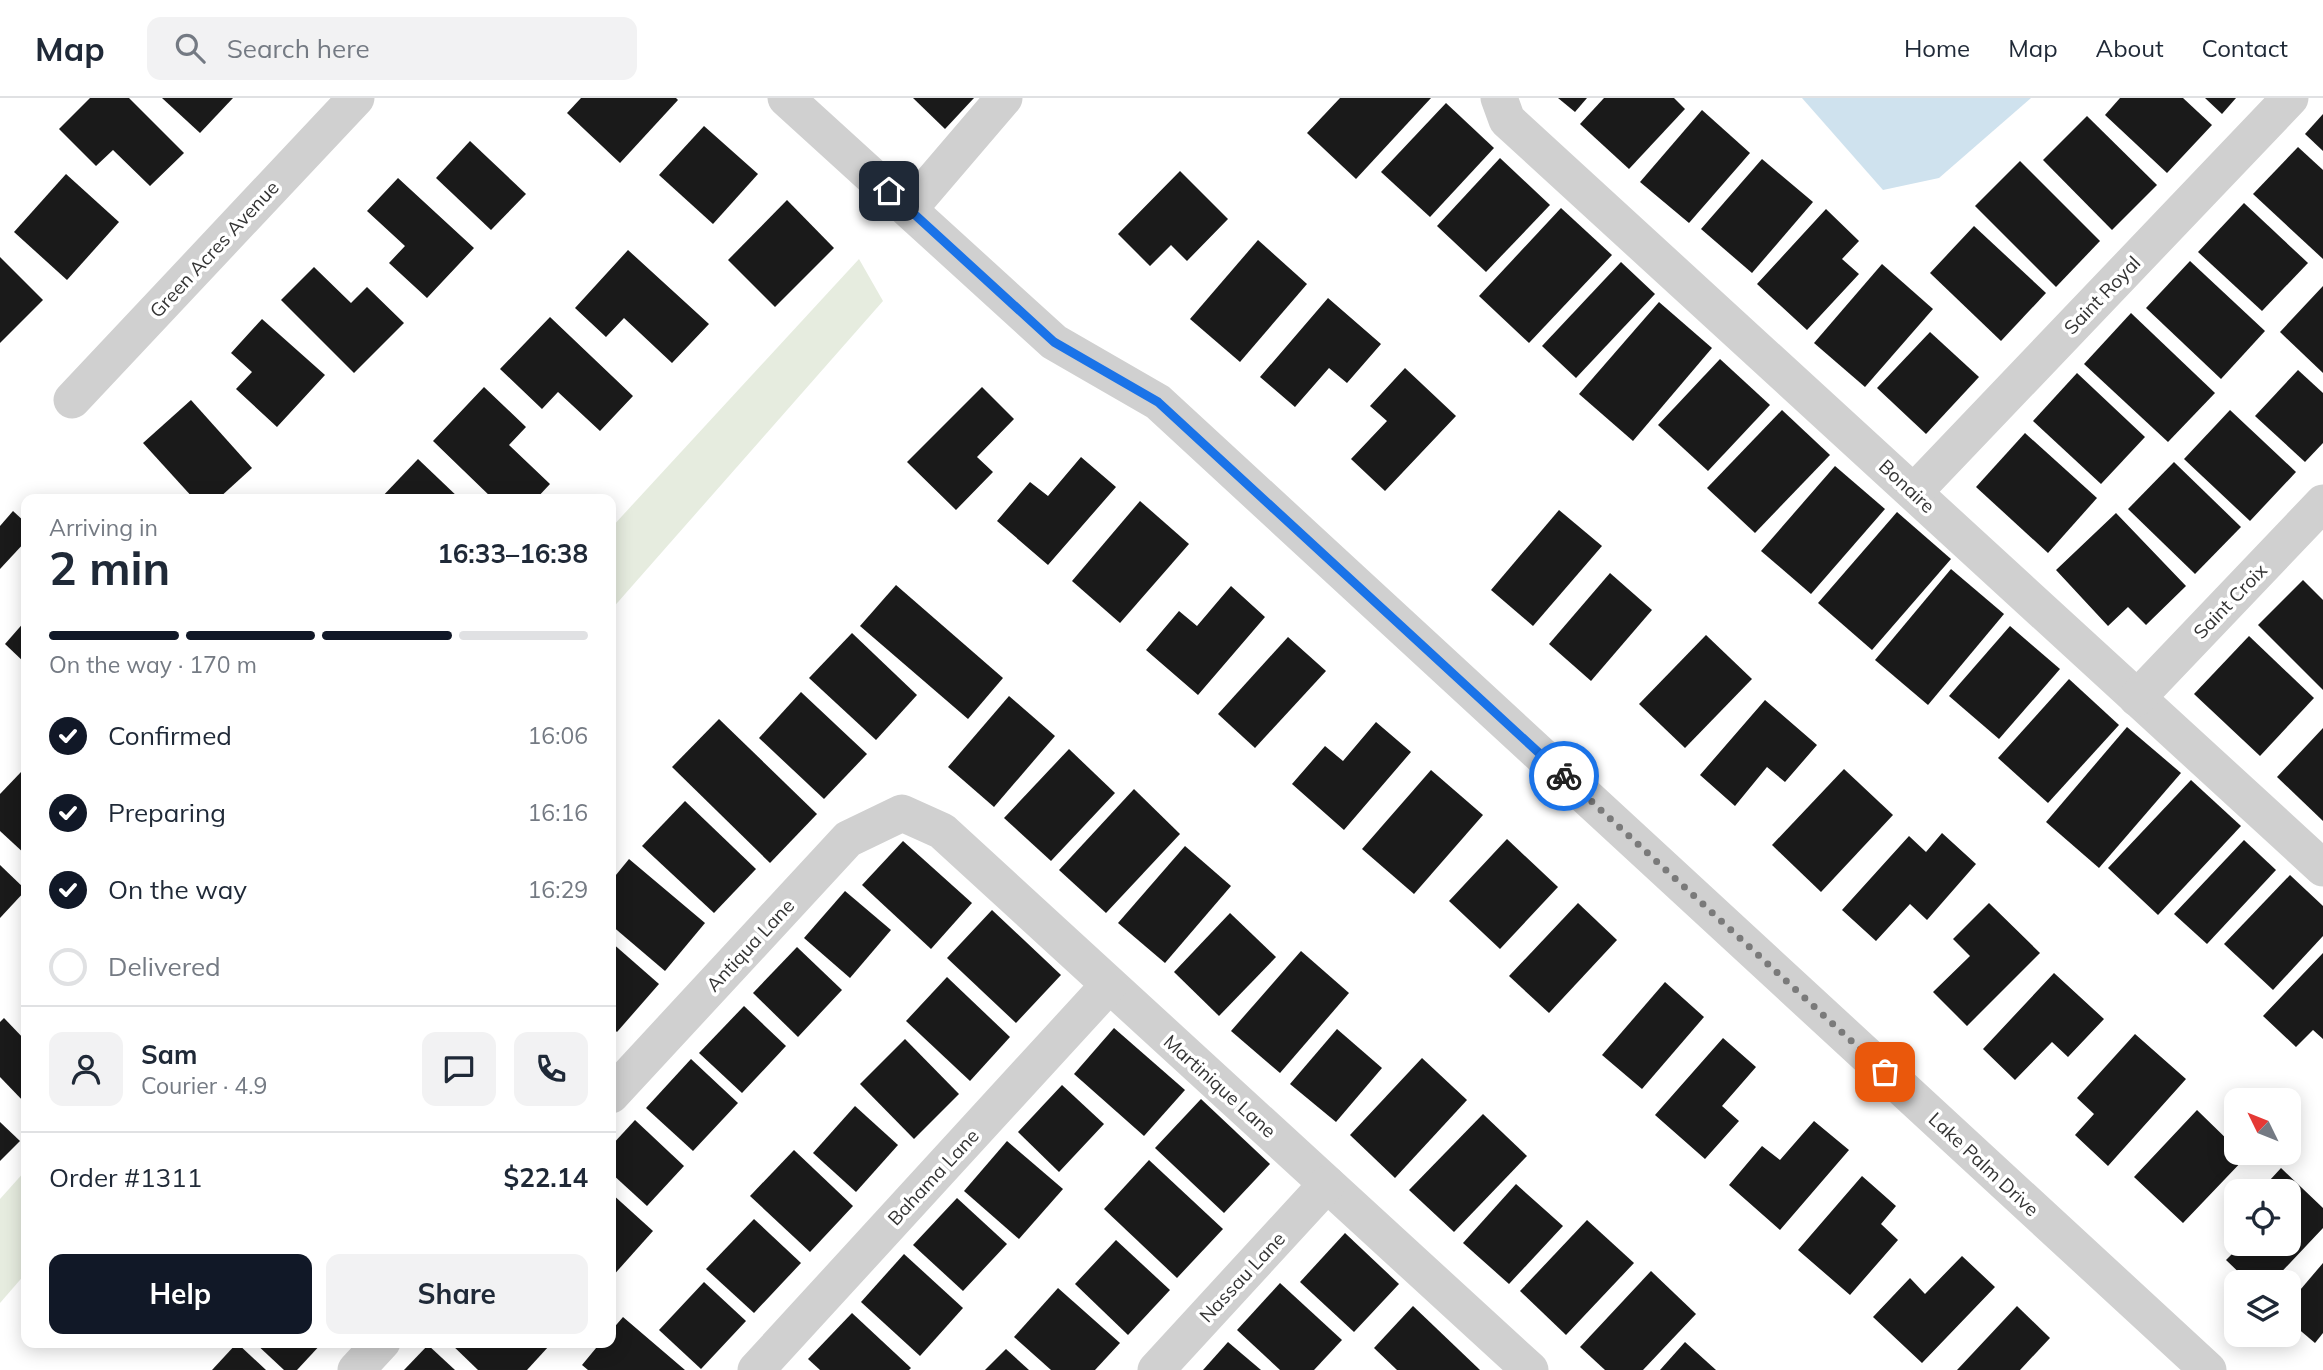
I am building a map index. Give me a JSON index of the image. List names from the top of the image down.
{
  "streets": {
    "street": [
      "Green Acres Avenue",
      "Saint Royal",
      "Bonaire",
      "Saint Croix",
      "Antiqua Lane",
      "Martinique Lane",
      "Lake Palm Drive",
      "Bahama Lane",
      "Nassau Lane"
    ]
  },
  "crossings": [
    ["Saint Royal", "Bonaire"],
    ["Bonaire", "Saint Croix"],
    ["Antiqua Lane", "Martinique Lane"],
    ["Martinique Lane", "Bahama Lane"],
    ["Martinique Lane", "Nassau Lane"]
  ],
  "north": "top left",
  "page": {
    "header": "Map",
    "search": "Search here",
    "nav": [
      "Home",
      "Map",
      "About",
      "Contact"
    ],
    "heading": ["2 min", "Arriving in", "16:33–16:38"],
    "panel": [
      "Sam",
      "Courier · 4.9",
      "Order #1311",
      "$22.14"
    ],
    "bar": "On the way · 170 m",
    "list": [
      ["Confirmed", "16:06"],
      ["Preparing", "16:16"],
      ["On the way", "16:29"],
      "Delivered"
    ],
    "buttons": ["Help", "Share"]
  }
}
